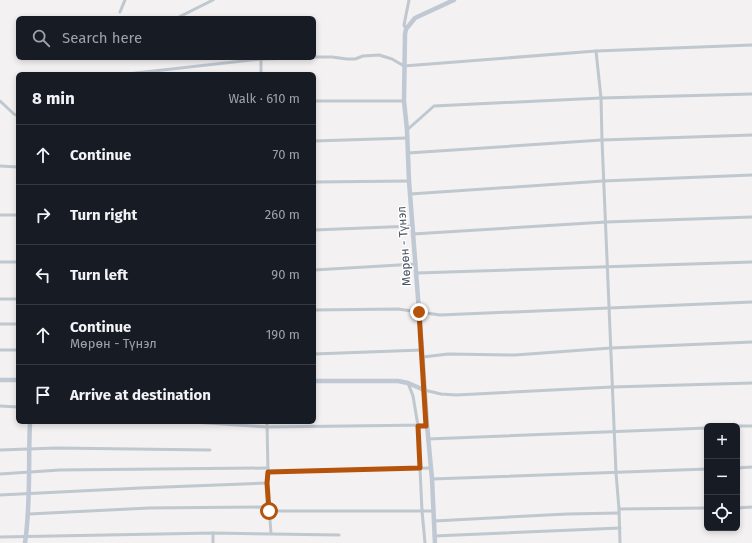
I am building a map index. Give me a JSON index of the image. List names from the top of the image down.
{
  "streets": {
    "street": ["Мөрөн - Түнэл"]
  },
  "page": {
    "search": "Search here",
    "heading": ["8 min", "Walk · 610 m"],
    "list": [
      ["Continue", "70 m"],
      ["Turn right", "260 m"],
      ["Turn left", "90 m"],
      ["Continue", "Мөрөн - Түнэл", "190 m"],
      "Arrive at destination"
    ],
    "map_buttons": ["+", "−"]
  }
}
